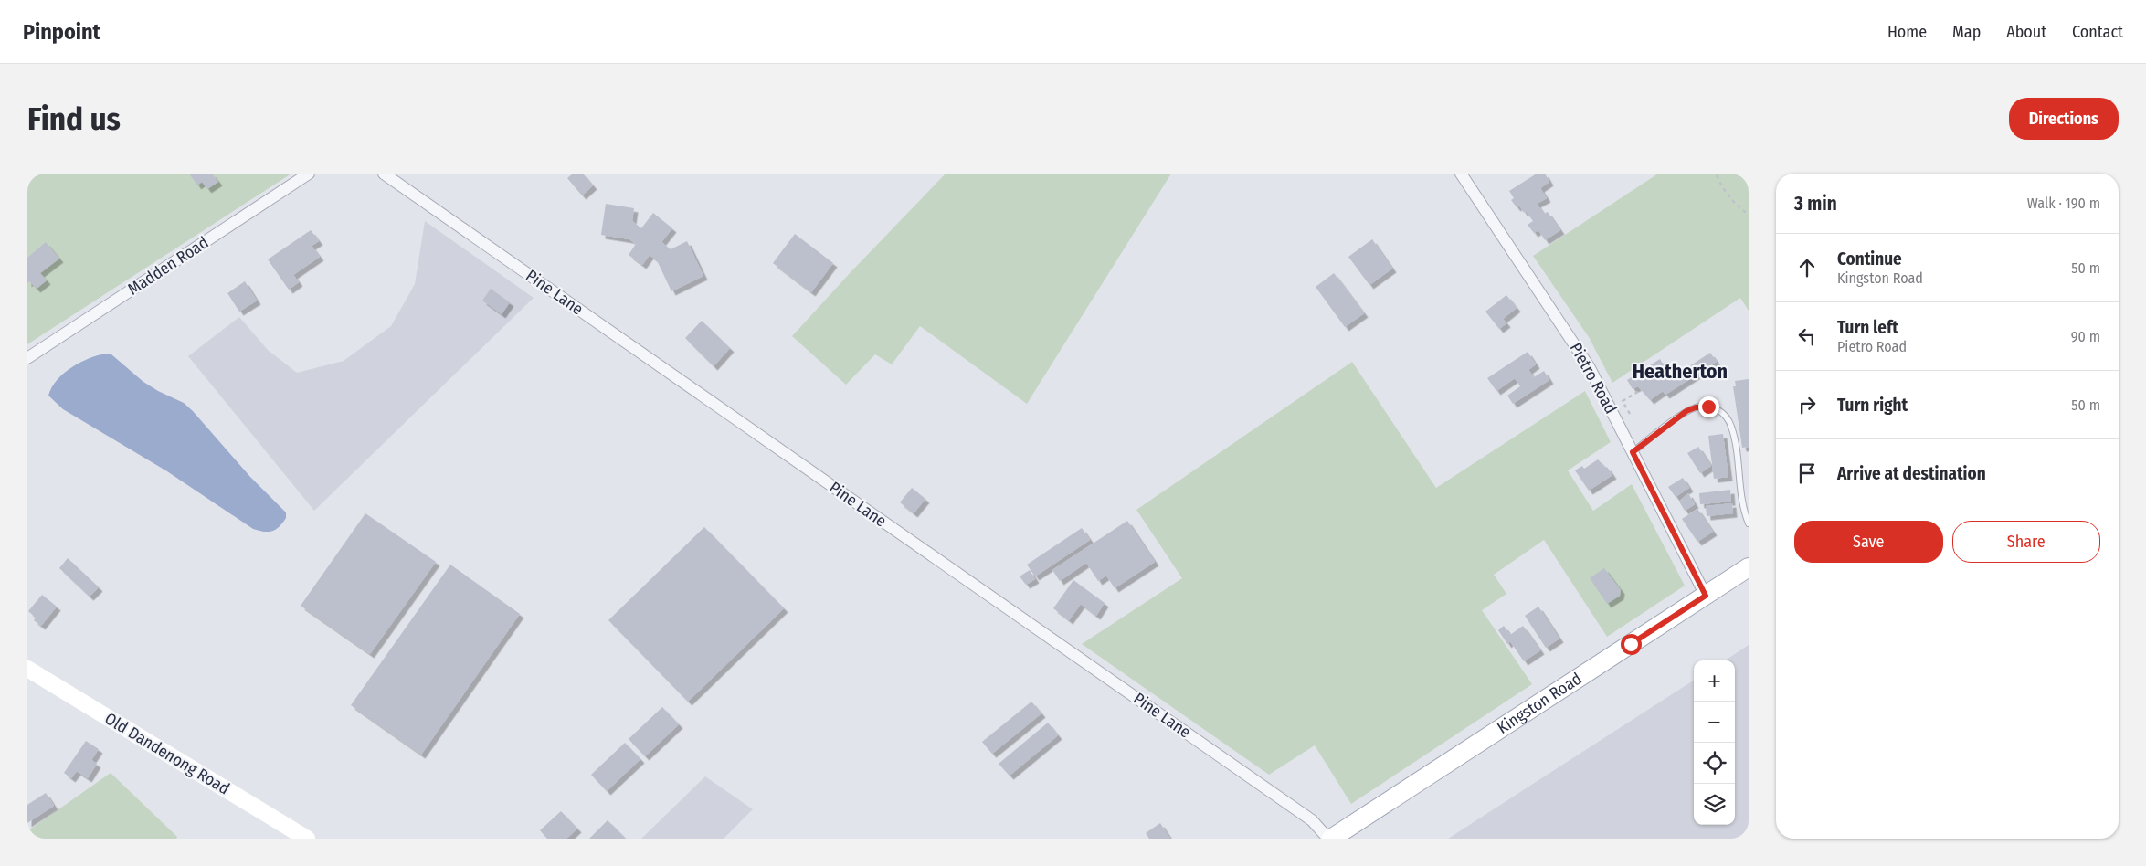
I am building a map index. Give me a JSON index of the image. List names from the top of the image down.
{
  "streets": {
    "main road": ["Kingston Road", "Old Dandenong Road"],
    "street": ["Madden Road", "Pine Lane", "Pietro Road"]
  },
  "crossings": [
    ["Pine Lane", "Kingston Road"],
    ["Pietro Road", "Kingston Road"]
  ],
  "districts": ["Heatherton"],
  "page": {
    "header": "Pinpoint",
    "nav": [
      "Home",
      "Map",
      "About",
      "Contact"
    ],
    "buttons": [
      "Directions",
      ["Save", "Share"]
    ],
    "title": "Find us",
    "heading": ["3 min", "Walk · 190 m"],
    "list": [
      ["Continue", "Kingston Road", "50 m"],
      ["Turn left", "Pietro Road", "90 m"],
      ["Turn right", "50 m"],
      "Arrive at destination"
    ],
    "map_buttons": ["+", "−"]
  }
}
